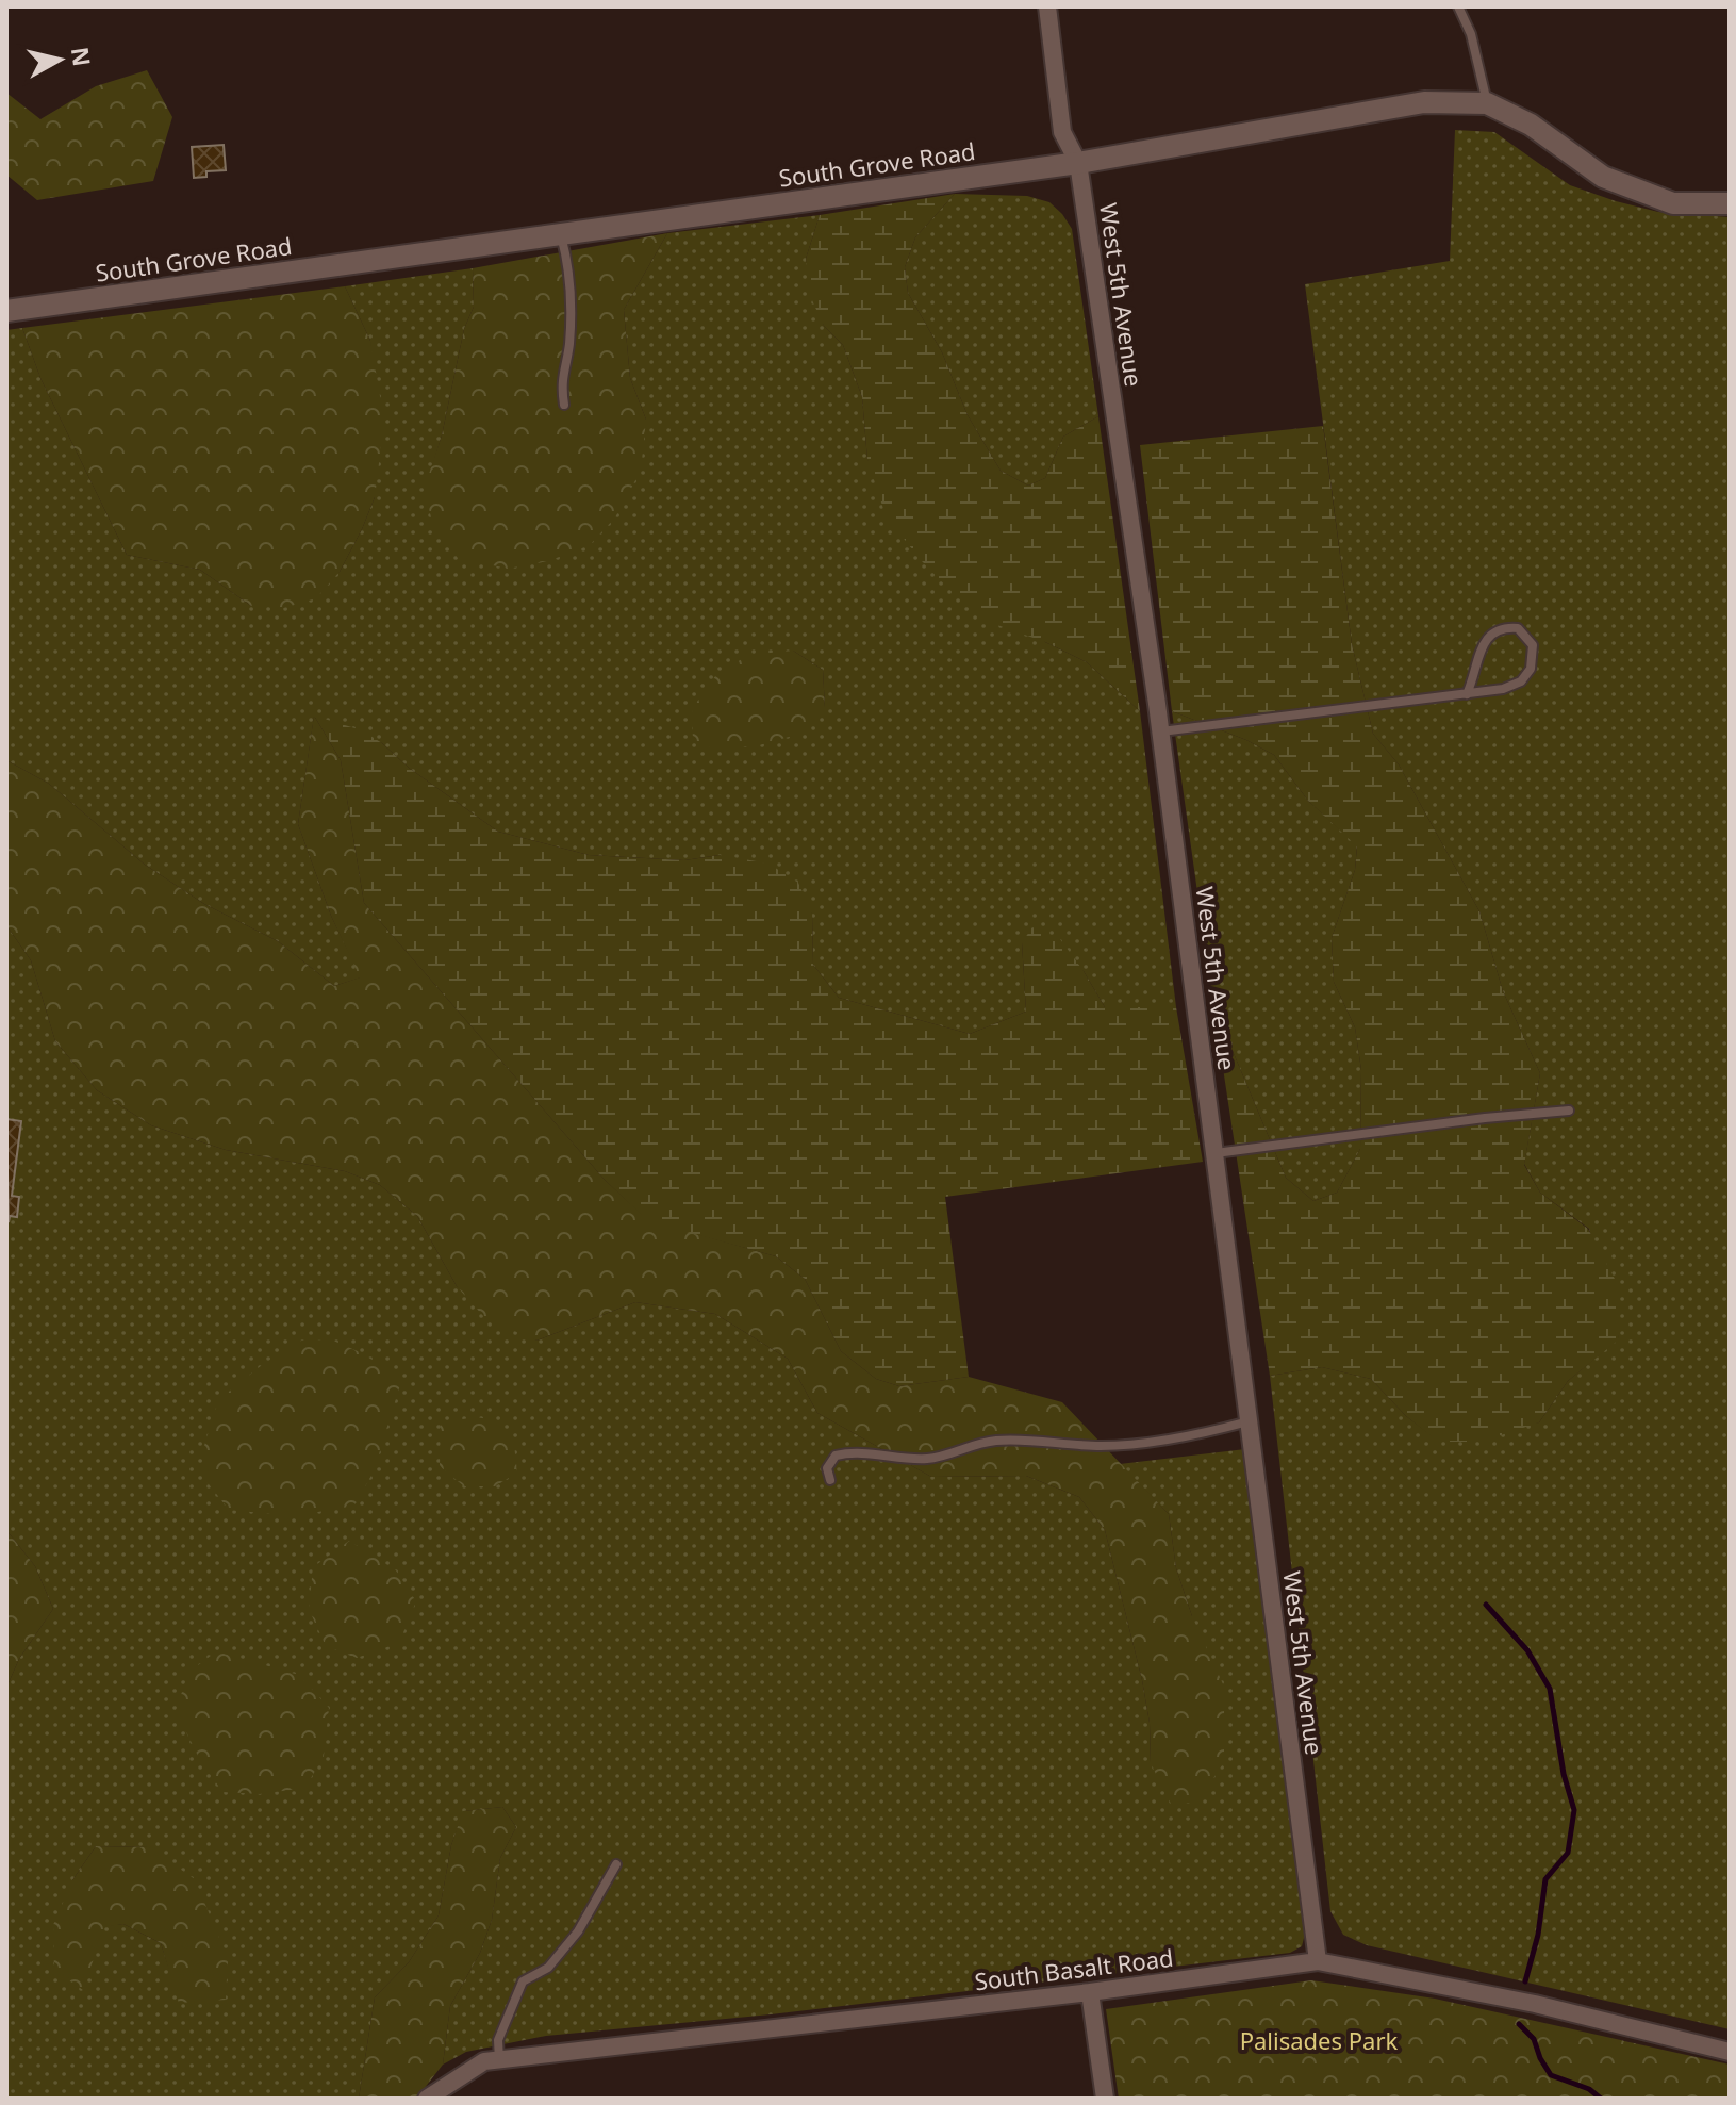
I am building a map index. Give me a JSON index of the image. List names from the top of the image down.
{
  "streets": {
    "street": ["South Grove Road", "West 5th Avenue", "South Basalt Road"]
  },
  "crossings": [
    ["South Grove Road", "West 5th Avenue"],
    ["West 5th Avenue", "South Basalt Road"]
  ],
  "parks": ["Palisades Park"],
  "north": "right"
}
